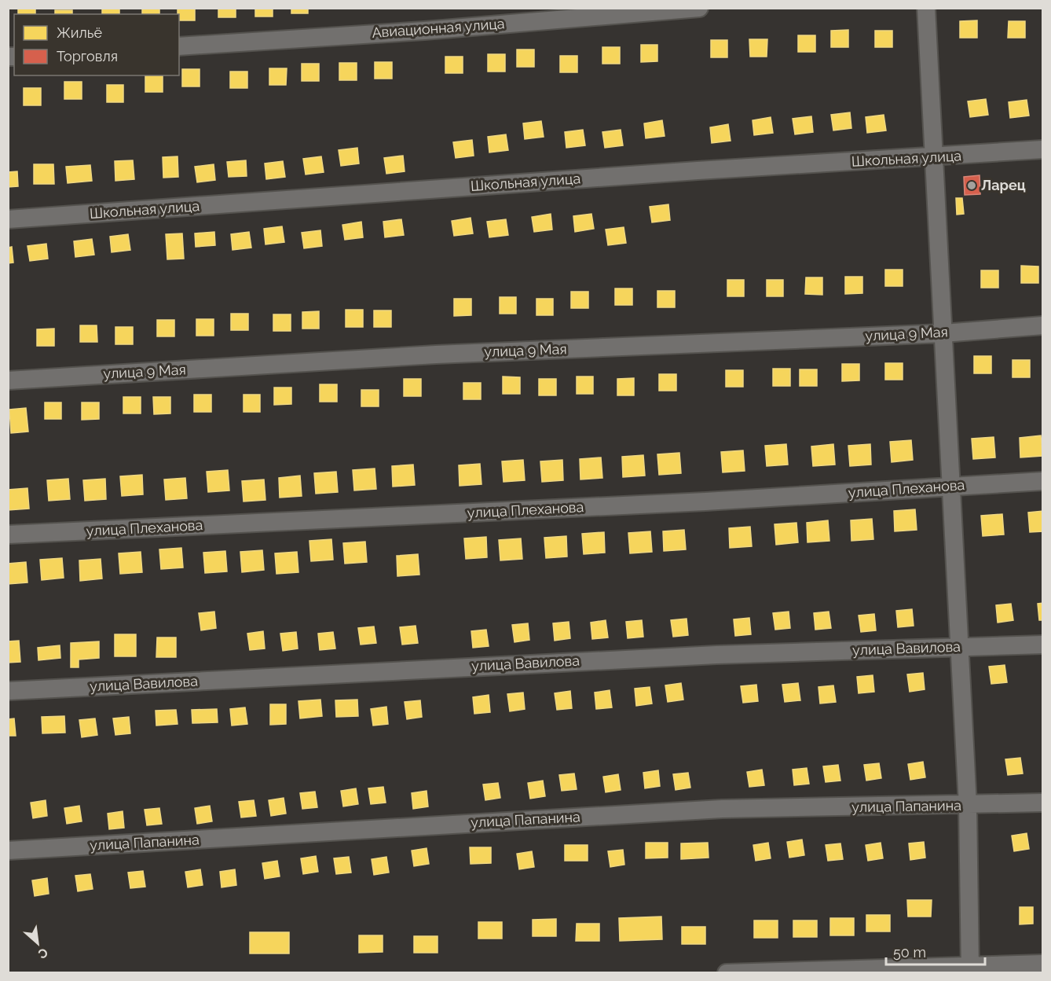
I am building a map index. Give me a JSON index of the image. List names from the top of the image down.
{
  "streets": {
    "street": [
      "Авиационная улица",
      "Школьная улица",
      "улица 9 Мая",
      "улица Плеханова",
      "улица Вавилова",
      "улица Папанина"
    ]
  },
  "places": ["Ларец"],
  "legend": ["Жильё", "Торговля"],
  "scale_bar": "50 m",
  "north": "bottom right"
}
